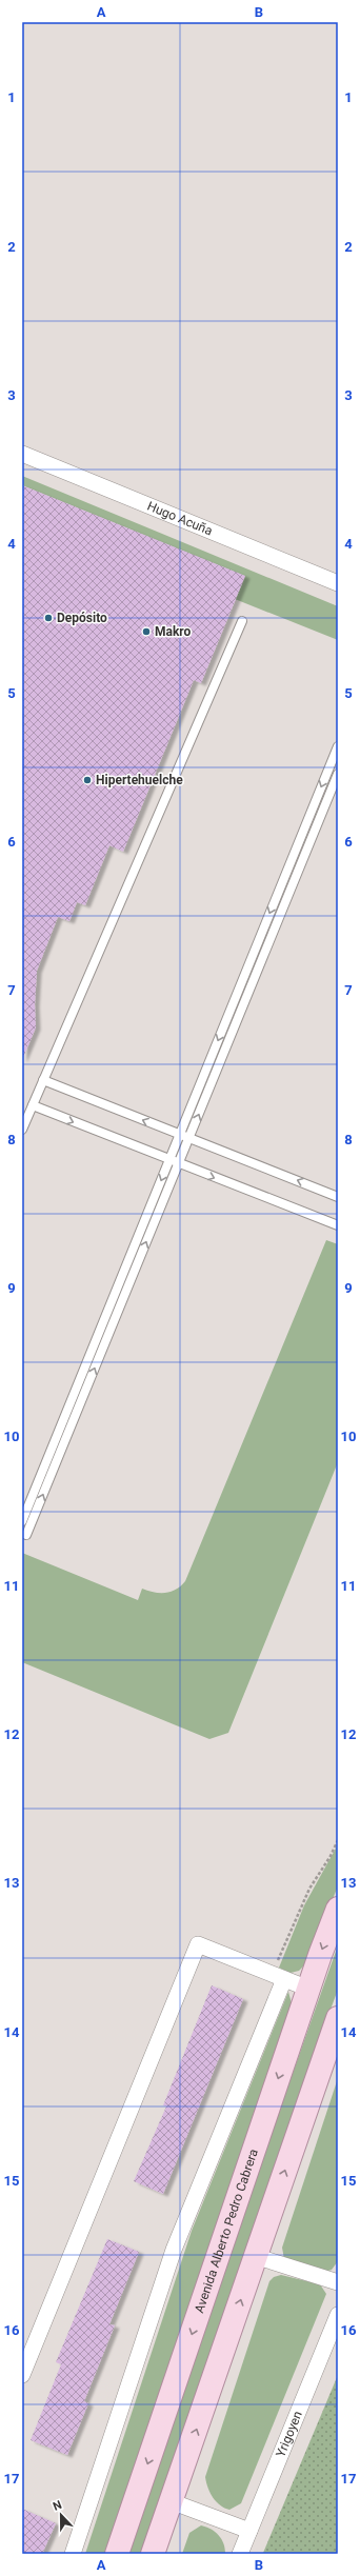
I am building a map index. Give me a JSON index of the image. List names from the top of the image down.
{
  "streets": {
    "main road": ["Avenida Alberto Pedro Cabrera"],
    "street": ["Hugo Acuña", "Yrigoyen"]
  },
  "places": ["Depósito", "Makro", "Hipertehuelche"],
  "north": "top",
  "grid": {
    "columns": ["A", "B"],
    "rows": [
      "1",
      "2",
      "3",
      "4",
      "5",
      "6",
      "7",
      "8",
      "9",
      "10",
      "11",
      "12",
      "13",
      "14",
      "15",
      "16",
      "17"
    ]
  }
}
